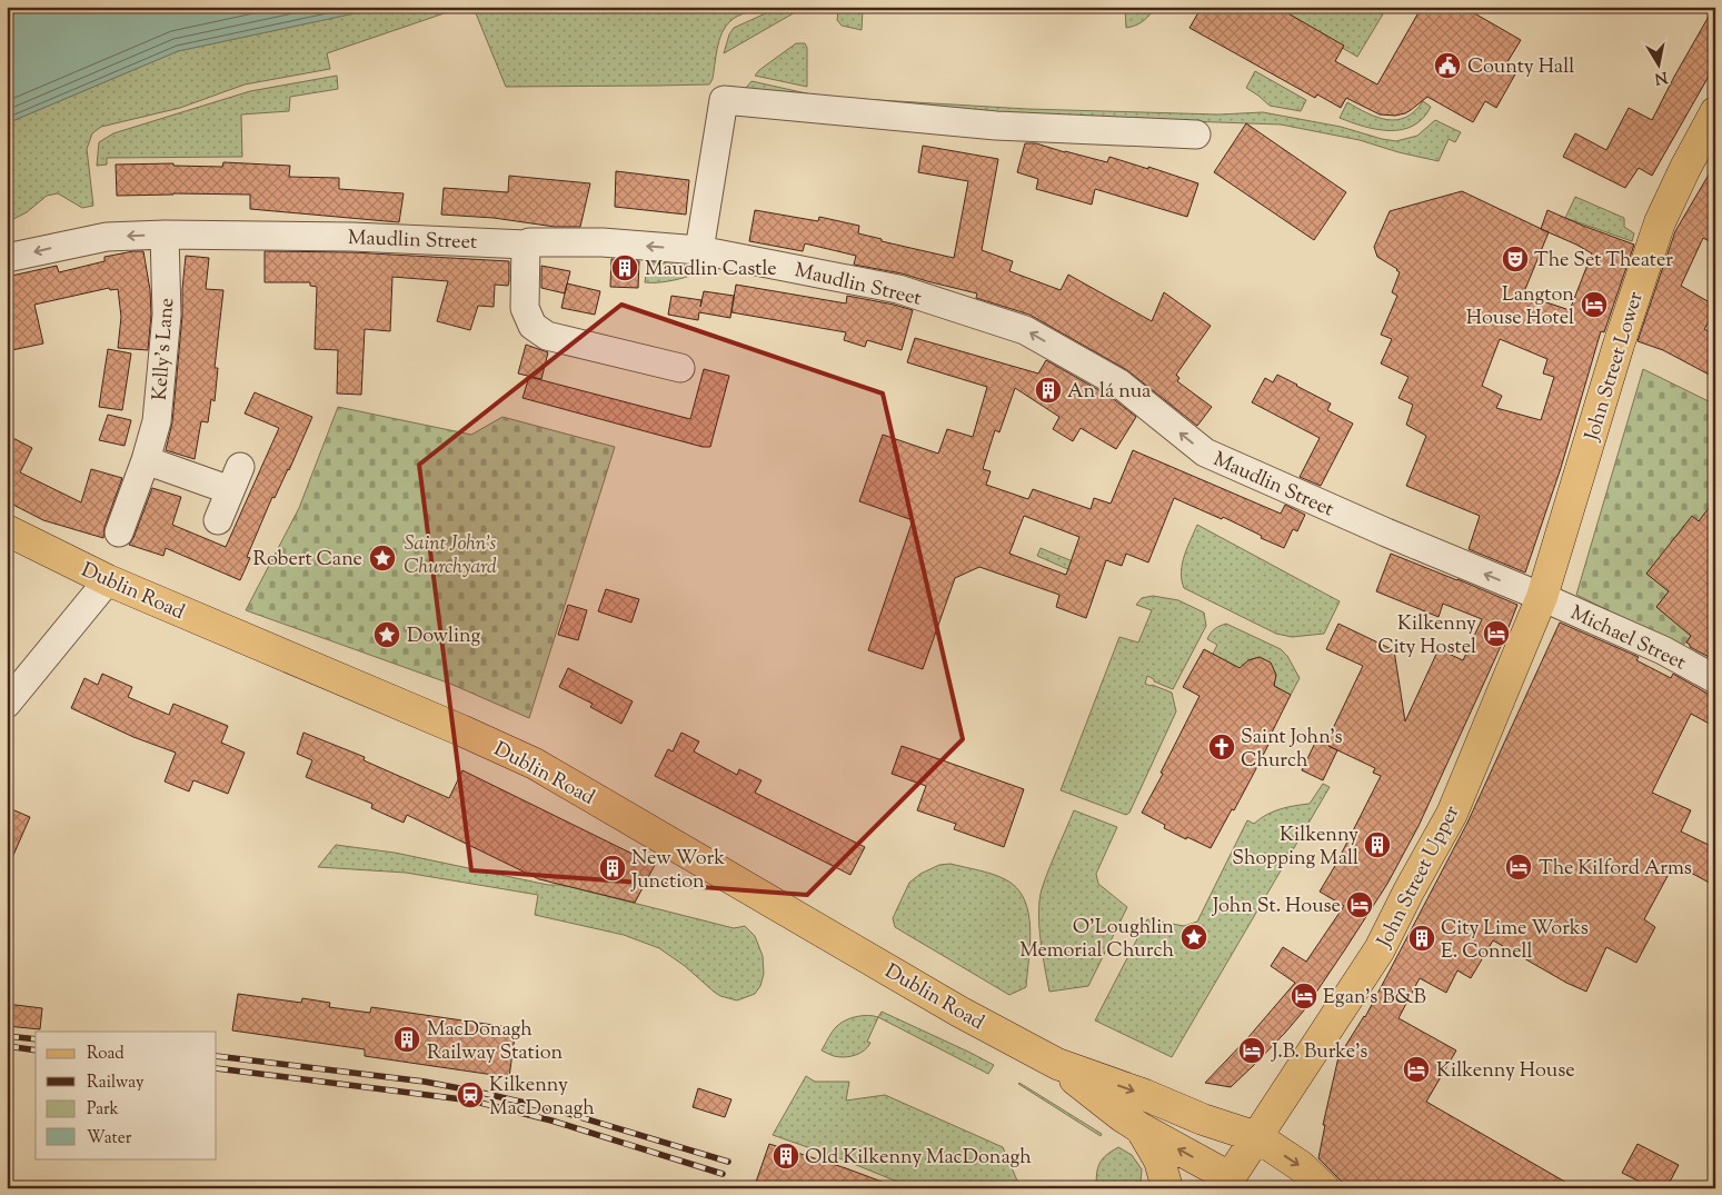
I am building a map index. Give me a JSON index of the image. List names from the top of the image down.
{
  "streets": {
    "main road": ["John Street Lower", "Dublin Road", "John Street Upper"],
    "street": ["Maudlin Street", "Kelly's Lane", "Michael Street"]
  },
  "crossings": [
    ["Maudlin Street", "Kelly's Lane"],
    ["Maudlin Street", "John Street Lower"],
    ["Maudlin Street", "Michael Street"],
    ["Maudlin Street", "John Street Upper"],
    ["John Street Lower", "Michael Street"],
    ["John Street Lower", "John Street Upper"],
    ["Dublin Road", "John Street Upper"],
    ["Michael Street", "John Street Upper"]
  ],
  "one_way": ["Maudlin Street"],
  "parks": ["Saint John's Churchyard"],
  "places": {
    "public building": ["County Hall"],
    "theatre": ["The Set Theater"],
    "building": [
      "Maudlin Castle",
      "An lá nua",
      "Kilkenny Shopping Mall",
      "New Work Junction",
      "City Lime Works E. Connell",
      "MacDonagh Railway Station",
      "Old Kilkenny MacDonagh"
    ],
    "hotel": [
      "Langton House Hotel",
      "Kilkenny City Hostel",
      "The Kilford Arms",
      "John St. House",
      "Egan's B&B",
      "J.B. Burke's",
      "Kilkenny House"
    ],
    "place": ["Robert Cane", "Dowling", "O'Loughlin Memorial Church"],
    "church": ["Saint John's Church"],
    "station": ["Kilkenny MacDonagh"]
  },
  "legend": [
    "Road",
    "Railway",
    "Park",
    "Water"
  ],
  "north": "bottom"
}
